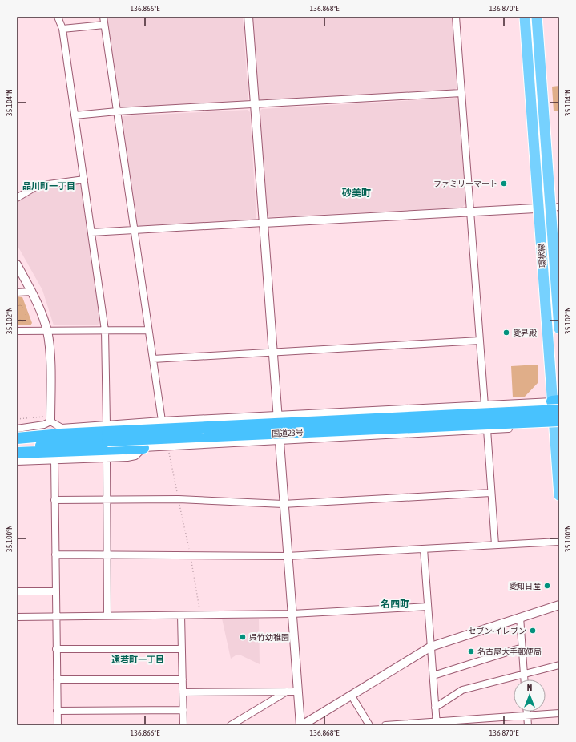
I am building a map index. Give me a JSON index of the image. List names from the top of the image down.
{
  "streets": {
    "highway": ["国道23号"],
    "main road": ["環状線"]
  },
  "crossings": [
    ["環状線", "国道23号"]
  ],
  "districts": [
    "品川町一丁目",
    "砂美町",
    "名四町",
    "遠若町一丁目"
  ],
  "places": [
    "ファミリーマート",
    "愛昇殿",
    "愛知日産",
    "セブン-イレブン",
    "呉竹幼稚園",
    "名古屋大手郵便局"
  ],
  "north": "top",
  "coordinates": [
    "136.866°E",
    "136.868°E",
    "136.870°E",
    "35.104°N",
    "35.102°N",
    "35.100°N"
  ]
}
